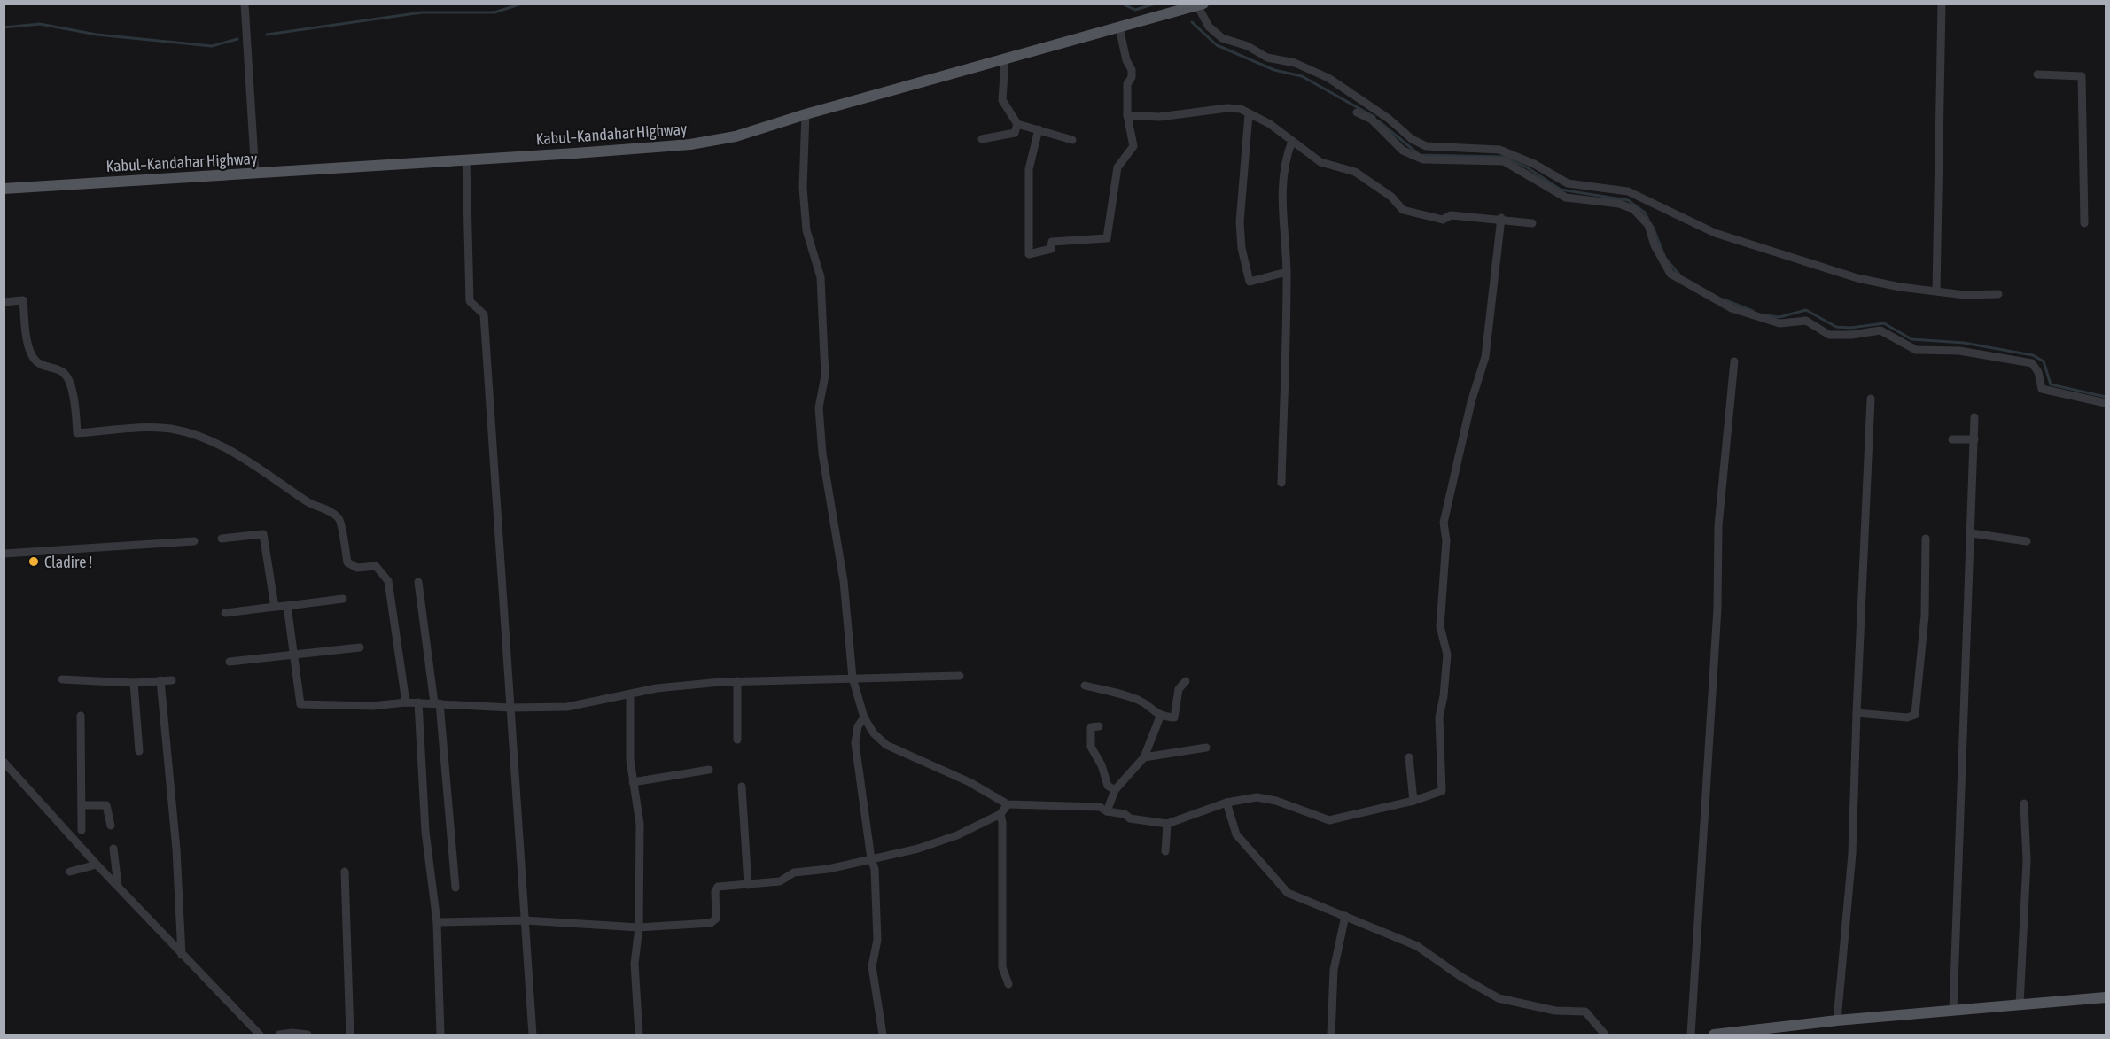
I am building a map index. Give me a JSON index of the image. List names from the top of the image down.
{
  "streets": {
    "main road": ["Kabul–Kandahar Highway"]
  },
  "places": ["Cladire !"]
}
